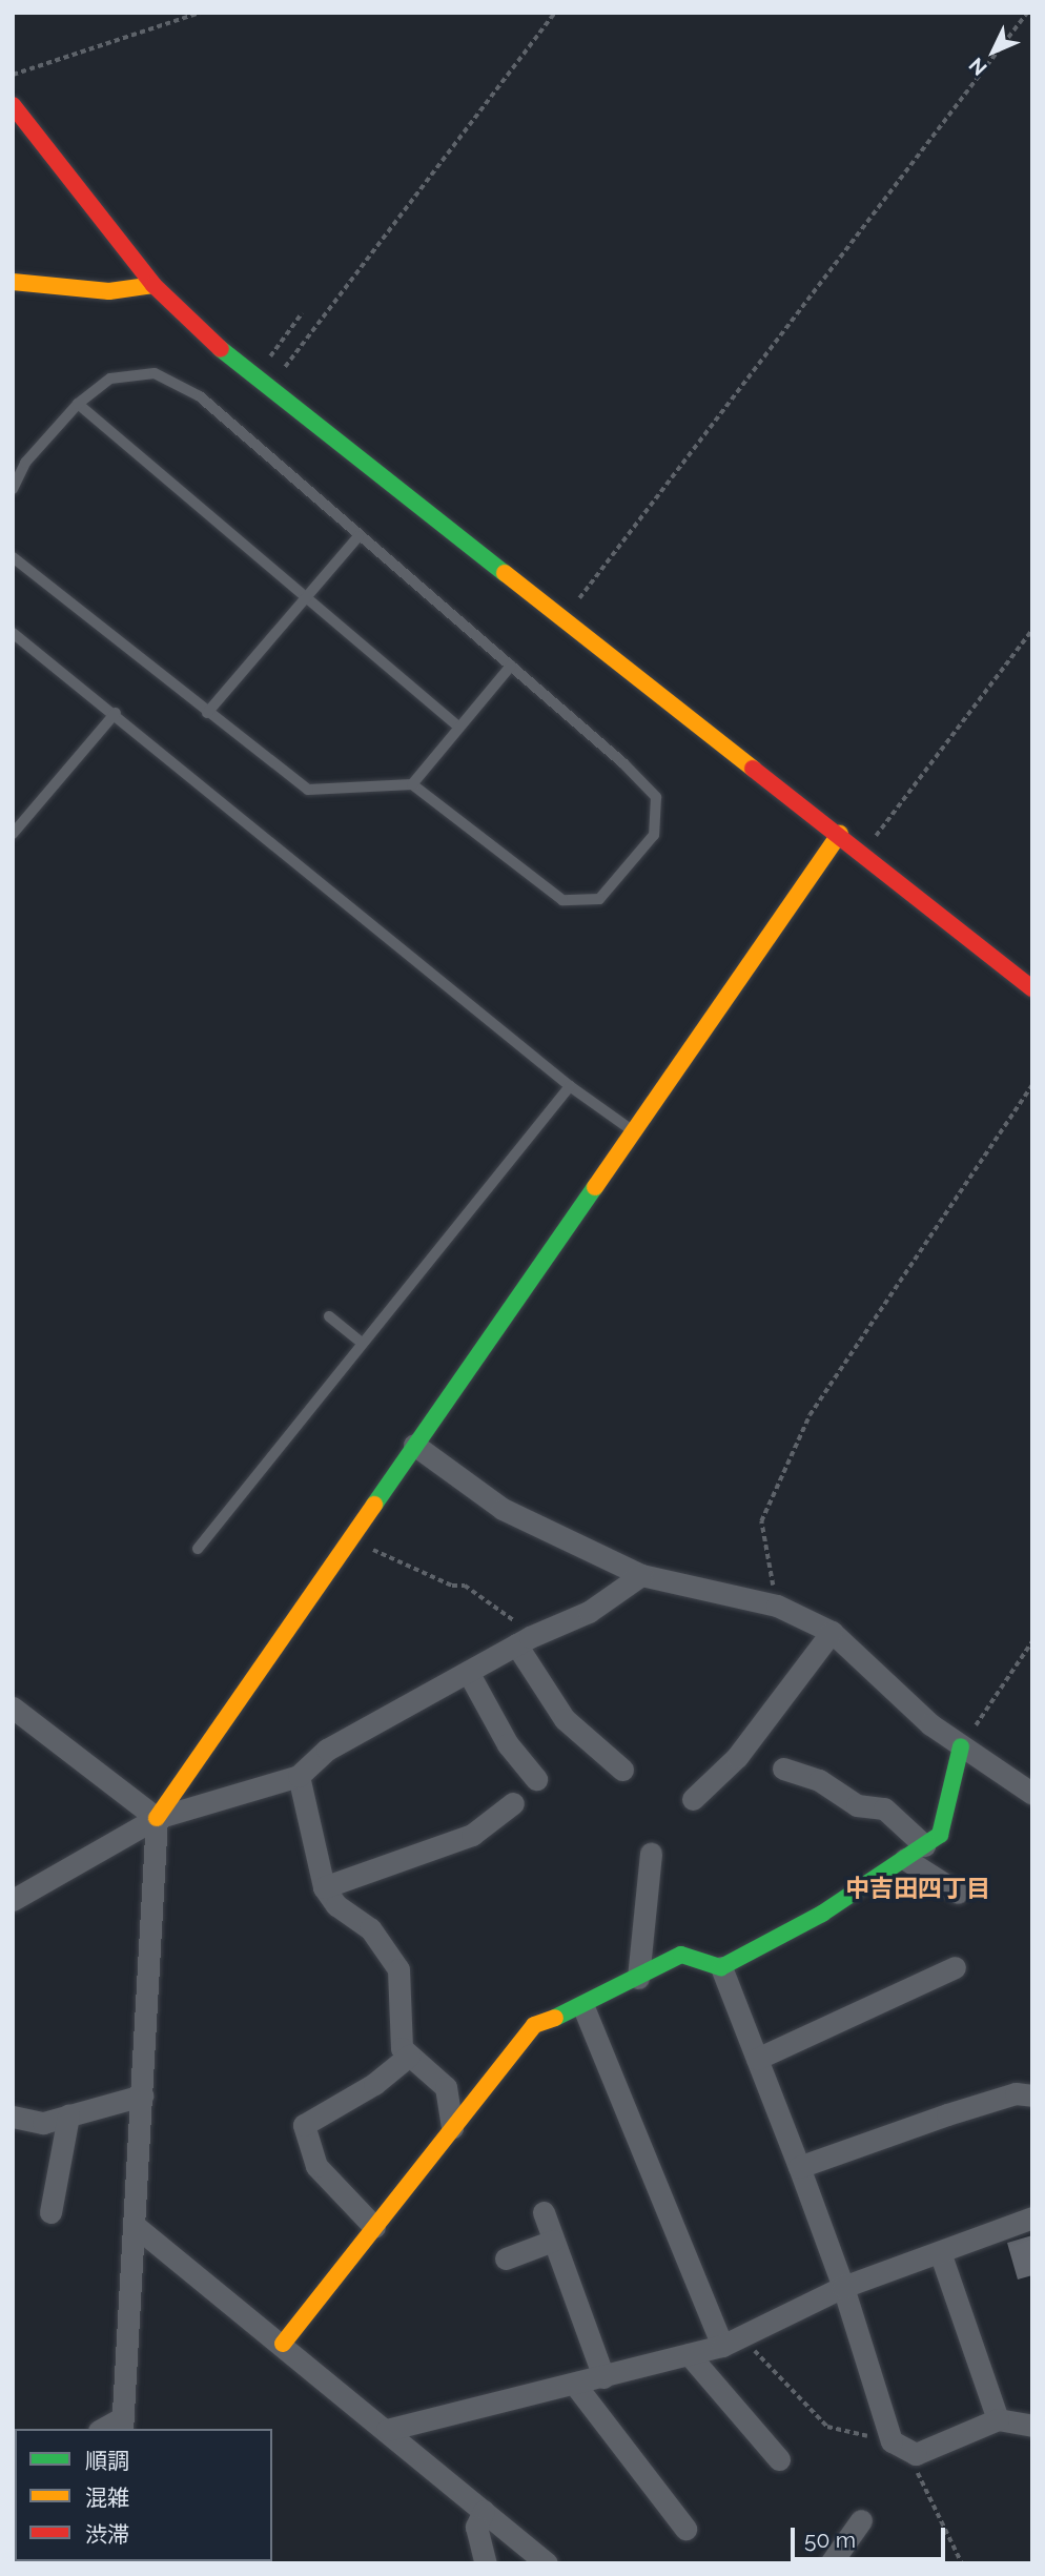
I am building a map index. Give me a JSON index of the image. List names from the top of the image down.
{
  "districts": ["中吉田四丁目"],
  "legend": ["順調", "混雑", "渋滞"],
  "scale_bar": "50 m",
  "north": "bottom left"
}
